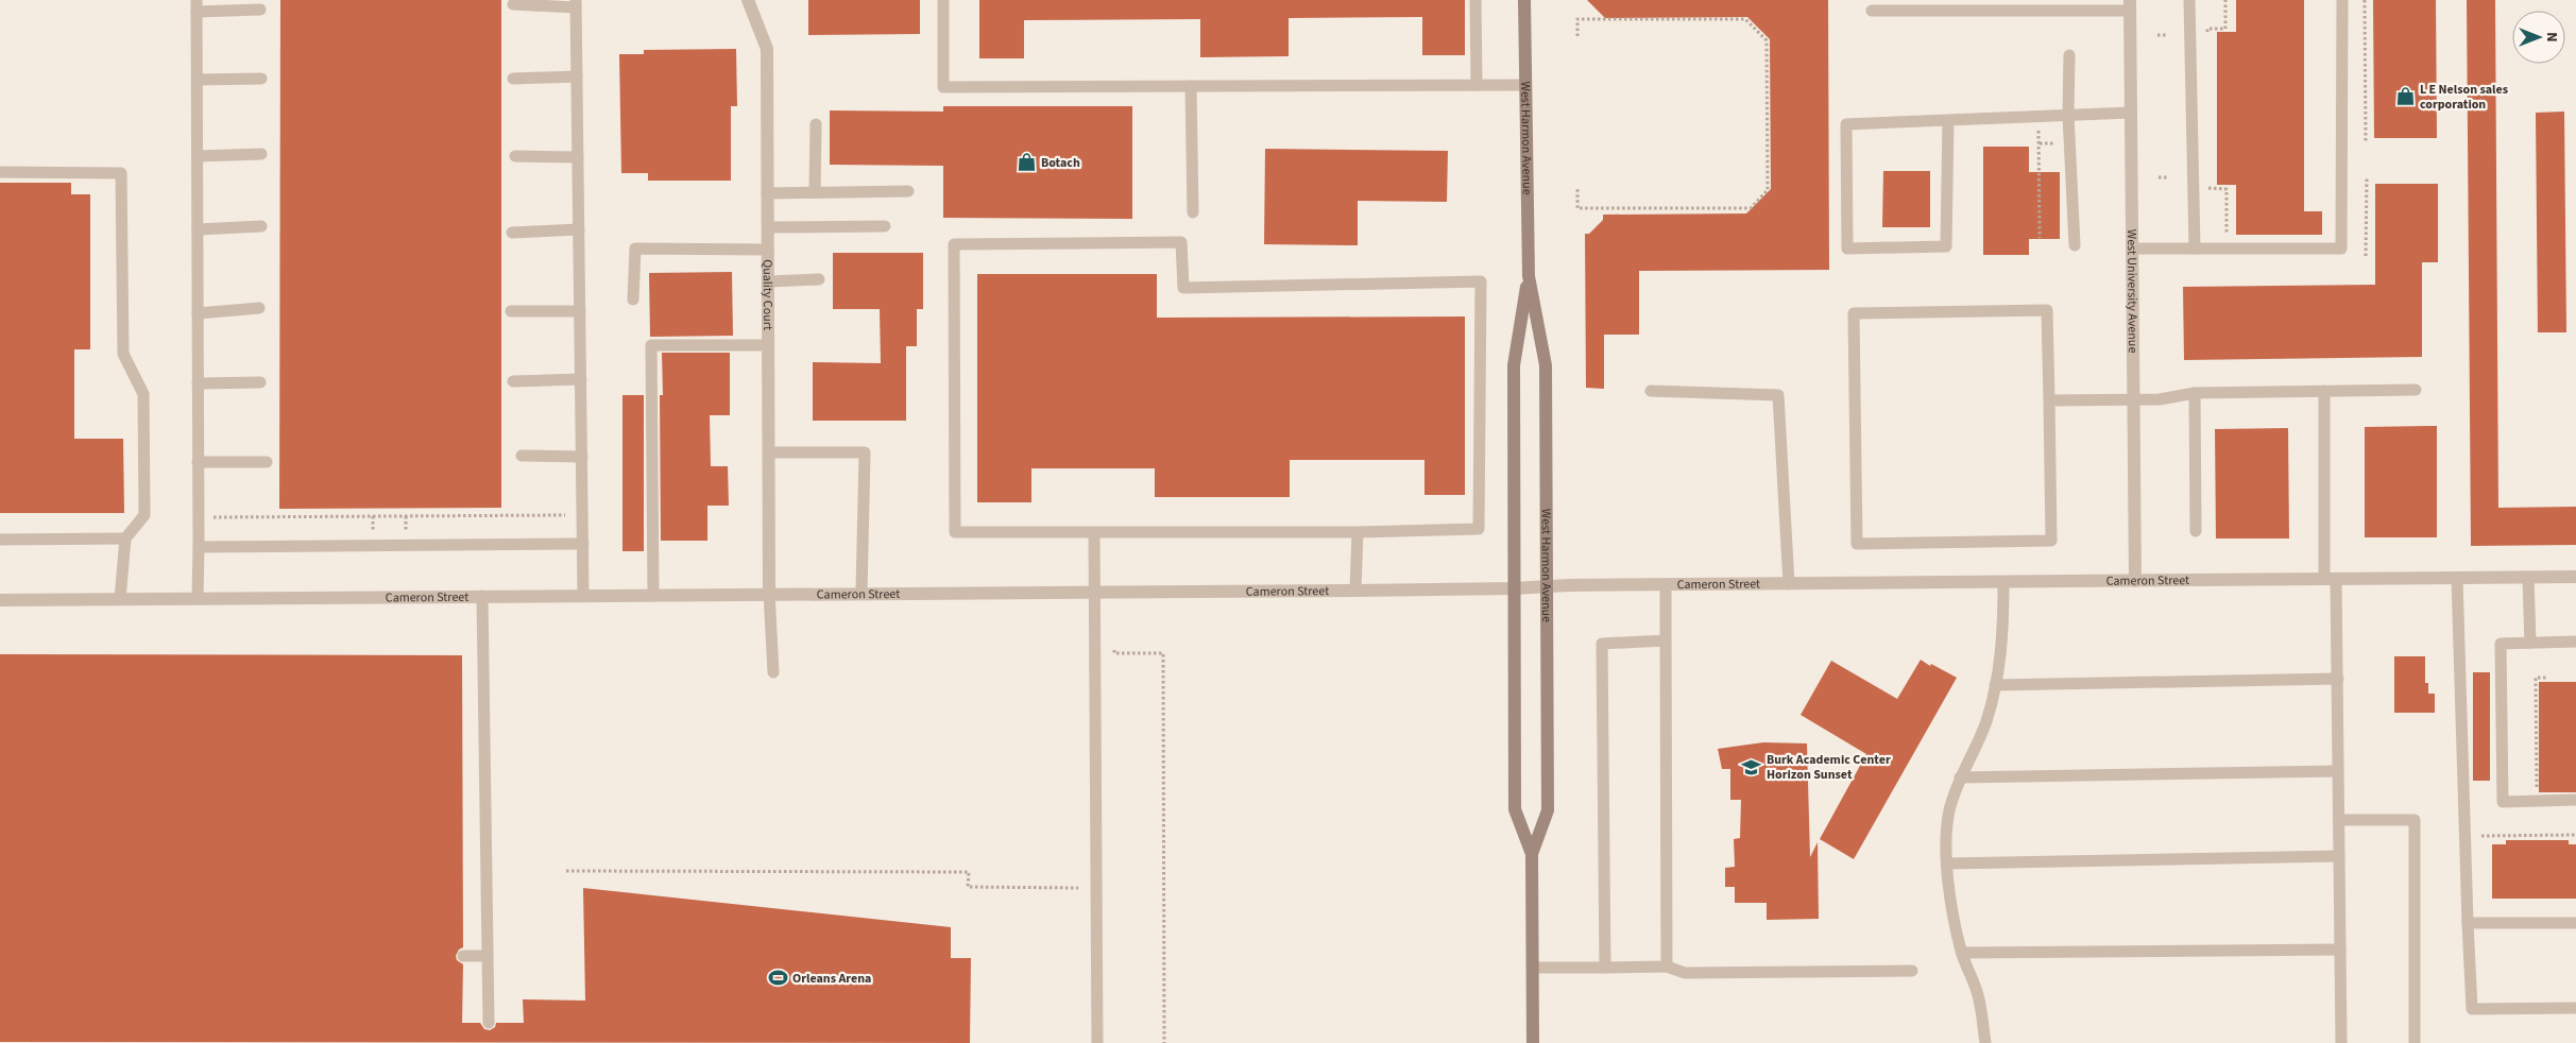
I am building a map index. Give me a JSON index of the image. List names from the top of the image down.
{
  "streets": {
    "main road": ["West Harmon Avenue"],
    "street": ["West University Avenue", "Quality Court", "Cameron Street"]
  },
  "crossings": [
    ["West Harmon Avenue", "Cameron Street"],
    ["West University Avenue", "Cameron Street"],
    ["Quality Court", "Cameron Street"]
  ],
  "places": {
    "shop": ["L E Nelson sales corporation", "Botach"],
    "school or university": ["Burk Academic Center Horizon Sunset"],
    "sports": ["Orleans Arena"]
  },
  "north": "right"
}
